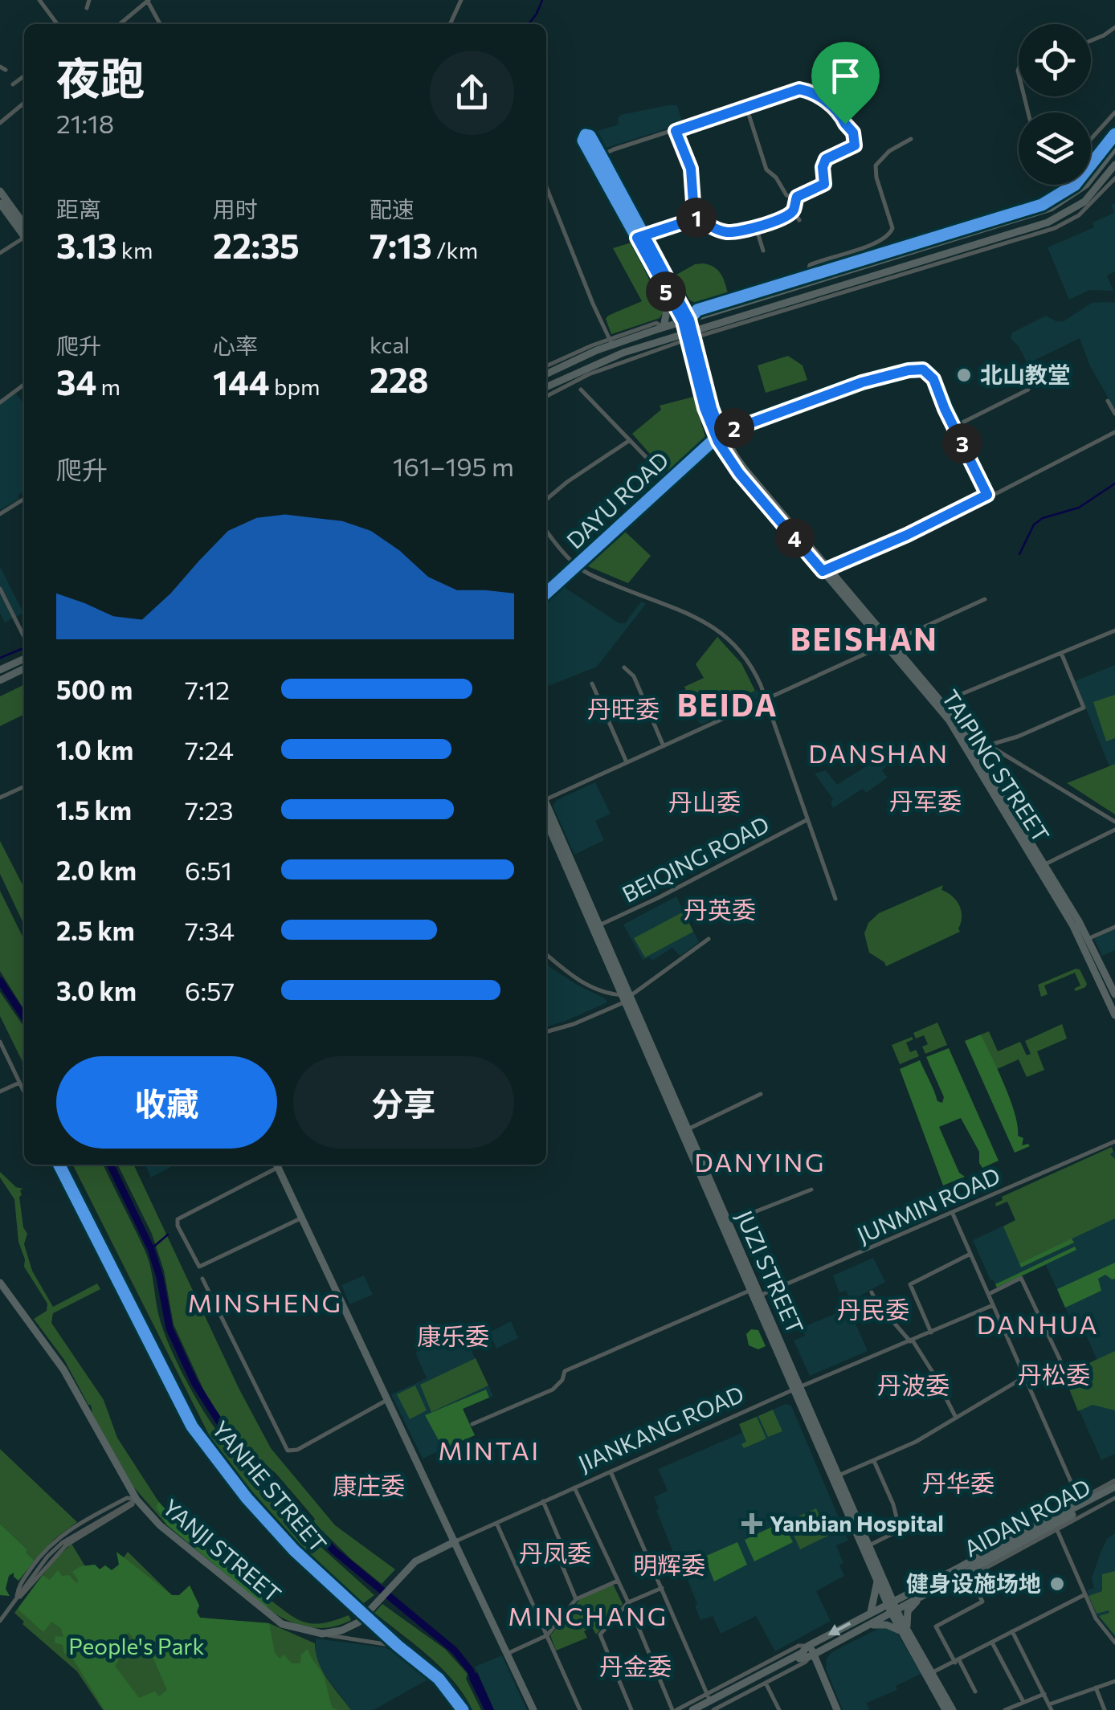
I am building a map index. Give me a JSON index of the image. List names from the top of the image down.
{
  "streets": {
    "main road": [
      "TAIPING STREET",
      "JUZI STREET",
      "JIANKANG ROAD",
      "AIDAN ROAD",
      "YANJI STREET"
    ],
    "street": [
      "DAYU ROAD",
      "BEIQING ROAD",
      "JUNMIN ROAD",
      "YANHE STREET"
    ]
  },
  "crossings": [
    ["DAYU ROAD", "TAIPING STREET"],
    ["BEIQING ROAD", "JUZI STREET"],
    ["JUNMIN ROAD", "JUZI STREET"],
    ["JUZI STREET", "JIANKANG ROAD"],
    ["JUZI STREET", "AIDAN ROAD"],
    ["JIANKANG ROAD", "YANHE STREET"],
    ["JIANKANG ROAD", "YANJI STREET"],
    ["YANHE STREET", "YANJI STREET"]
  ],
  "districts": [
    "BEISHAN",
    "BEIDA",
    "丹旺委",
    "DANSHAN",
    "丹军委",
    "丹山委",
    "丹英委",
    "DANYING",
    "MINSHENG",
    "丹民委",
    "DANHUA",
    "康乐委",
    "丹松委",
    "丹波委",
    "MINTAI",
    "丹华委",
    "康庄委",
    "丹凤委",
    "明辉委",
    "MINCHANG",
    "丹金委"
  ],
  "parks": ["People's Park"],
  "places": {
    "other": ["北山教堂", "健身设施场地"],
    "health": ["Yanbian Hospital"]
  },
  "page": {
    "heading": ["夜跑", "21:18"],
    "stats": [
      ["距离", "3.13 km"],
      ["用时", "22:35"],
      ["配速", "7:13 /km"],
      ["爬升", "34 m"],
      ["心率", "144 bpm"],
      ["kcal", "228"]
    ],
    "pins": [
      "1",
      "5",
      "2",
      "3",
      "4"
    ],
    "chart": ["爬升", "161–195 m"],
    "list": [
      {
        "name": "500 m",
        "note": "7:12"
      },
      {
        "name": "1.0 km",
        "note": "7:24"
      },
      {
        "name": "1.5 km",
        "note": "7:23"
      },
      {
        "name": "2.0 km",
        "note": "6:51"
      },
      {
        "name": "2.5 km",
        "note": "7:34"
      },
      {
        "name": "3.0 km",
        "note": "6:57"
      }
    ],
    "buttons": ["收藏", "分享"]
  }
}
